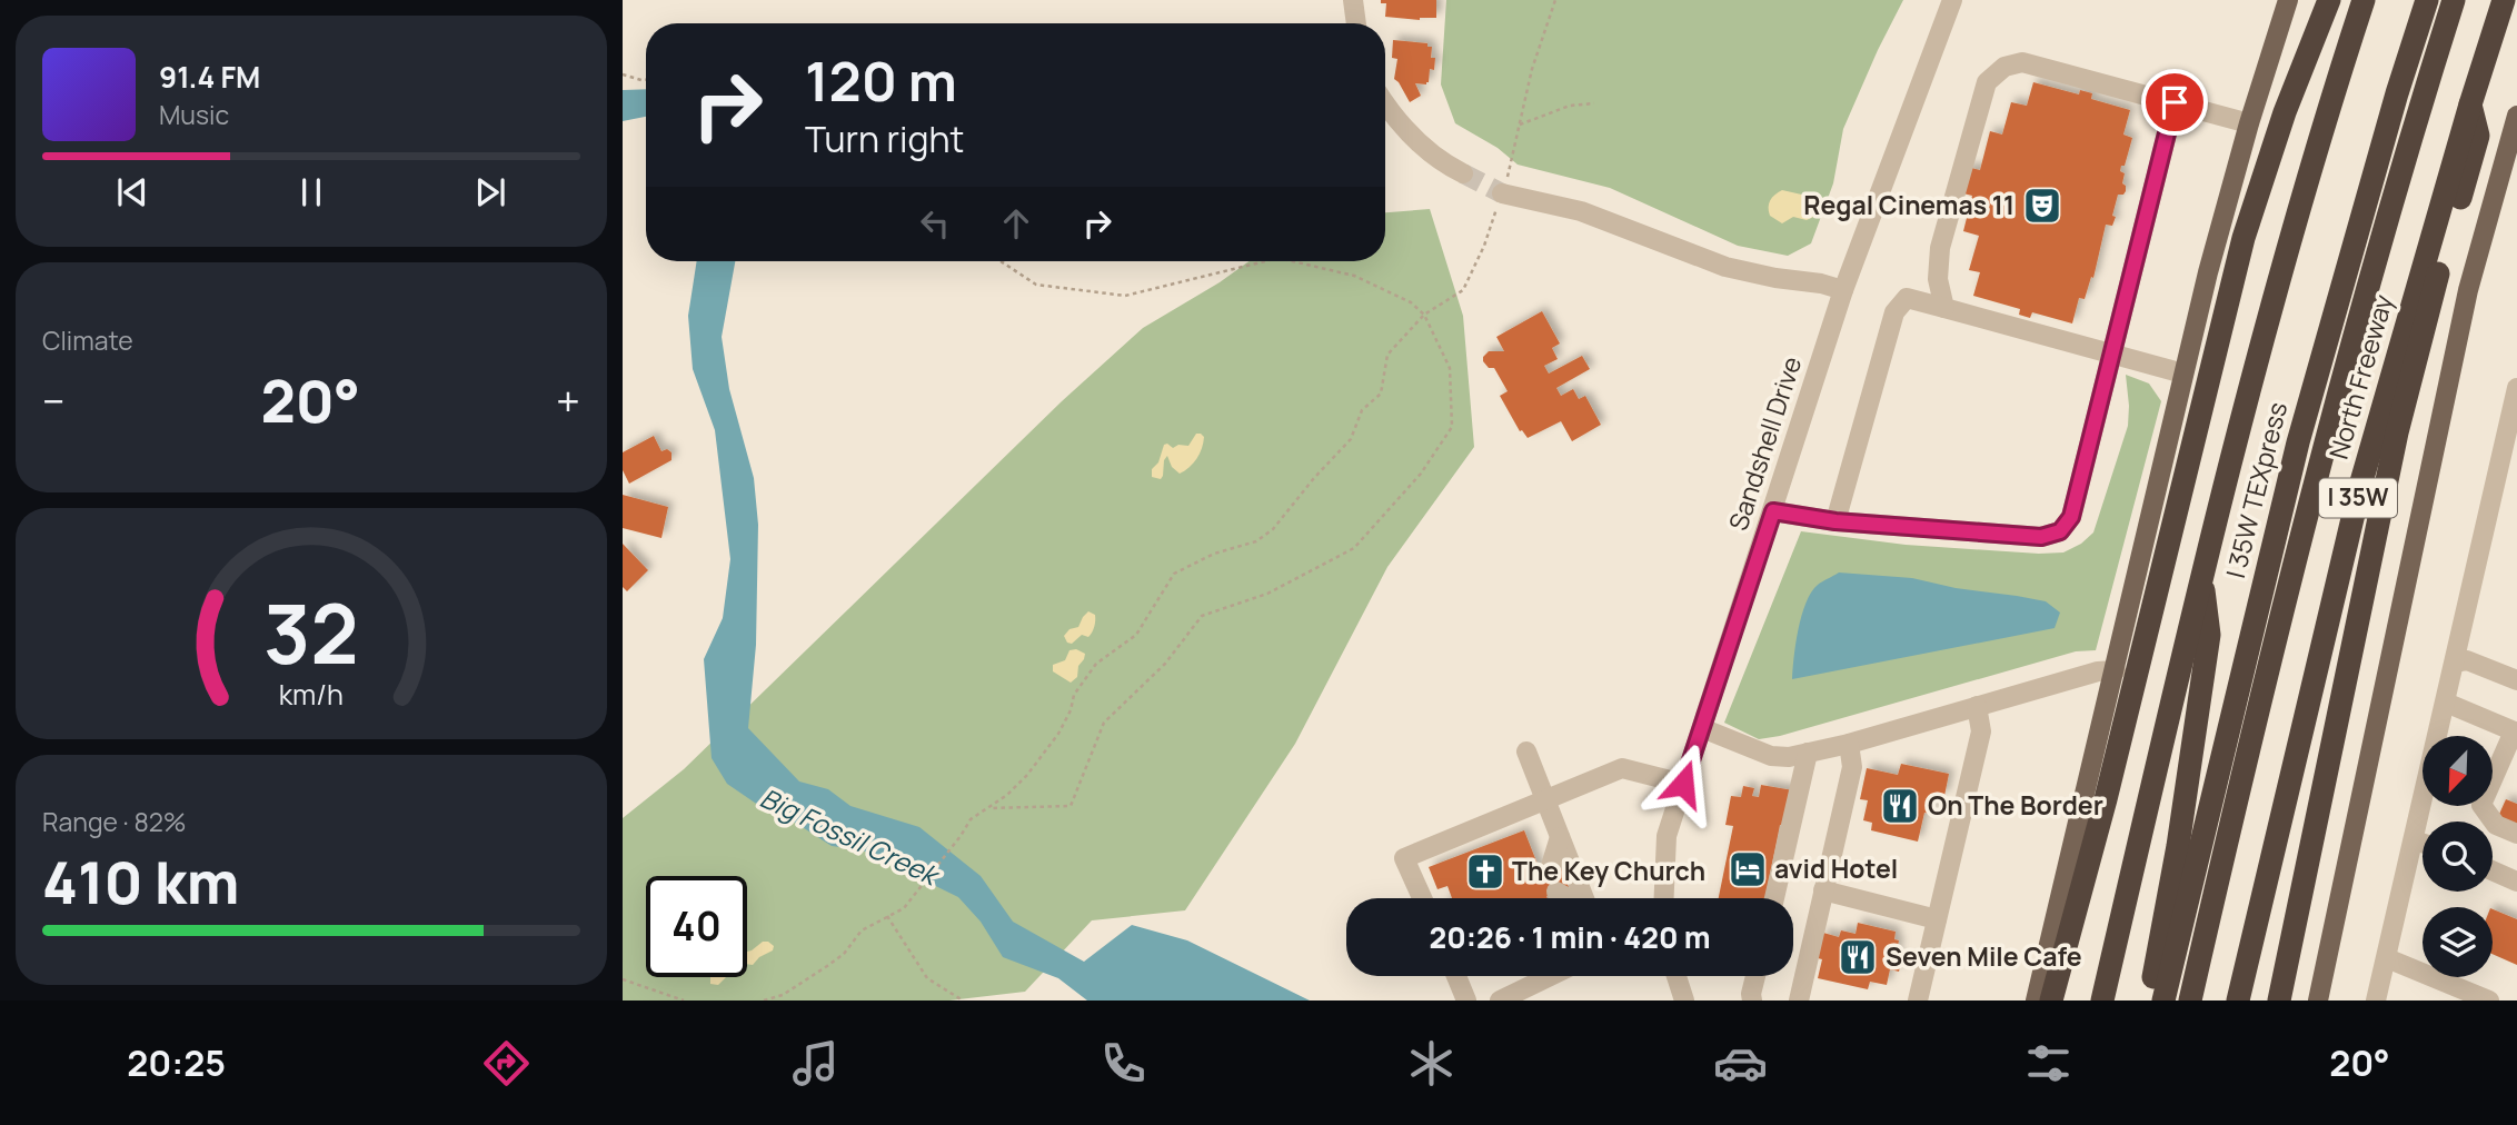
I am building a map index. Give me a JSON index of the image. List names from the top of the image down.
{
  "streets": {
    "highway": ["North Freeway", "I 35W TEXpress", "I 35W"],
    "street": ["Sandshell Drive"]
  },
  "water": ["Big Fossil Creek"],
  "places": {
    "theatre": ["Regal Cinemas 11"],
    "restaurant": ["On The Border", "Seven Mile Cafe"],
    "hotel": ["avid Hotel"],
    "church": ["The Key Church"]
  },
  "north": "bottom left",
  "page": {
    "turn": ["120 m", "Turn right"],
    "song": ["91.4 FM", "Music"],
    "tile": [
      "Climate",
      ["Range · 82%", "410 km"]
    ],
    "heat": ["−", "20°", "+"],
    "limit": "40",
    "trip": "20:26 · 1 min · 420 m",
    "tabs": ["20:25", "20°"],
    "gauge": ["32", "km/h"]
  }
}
